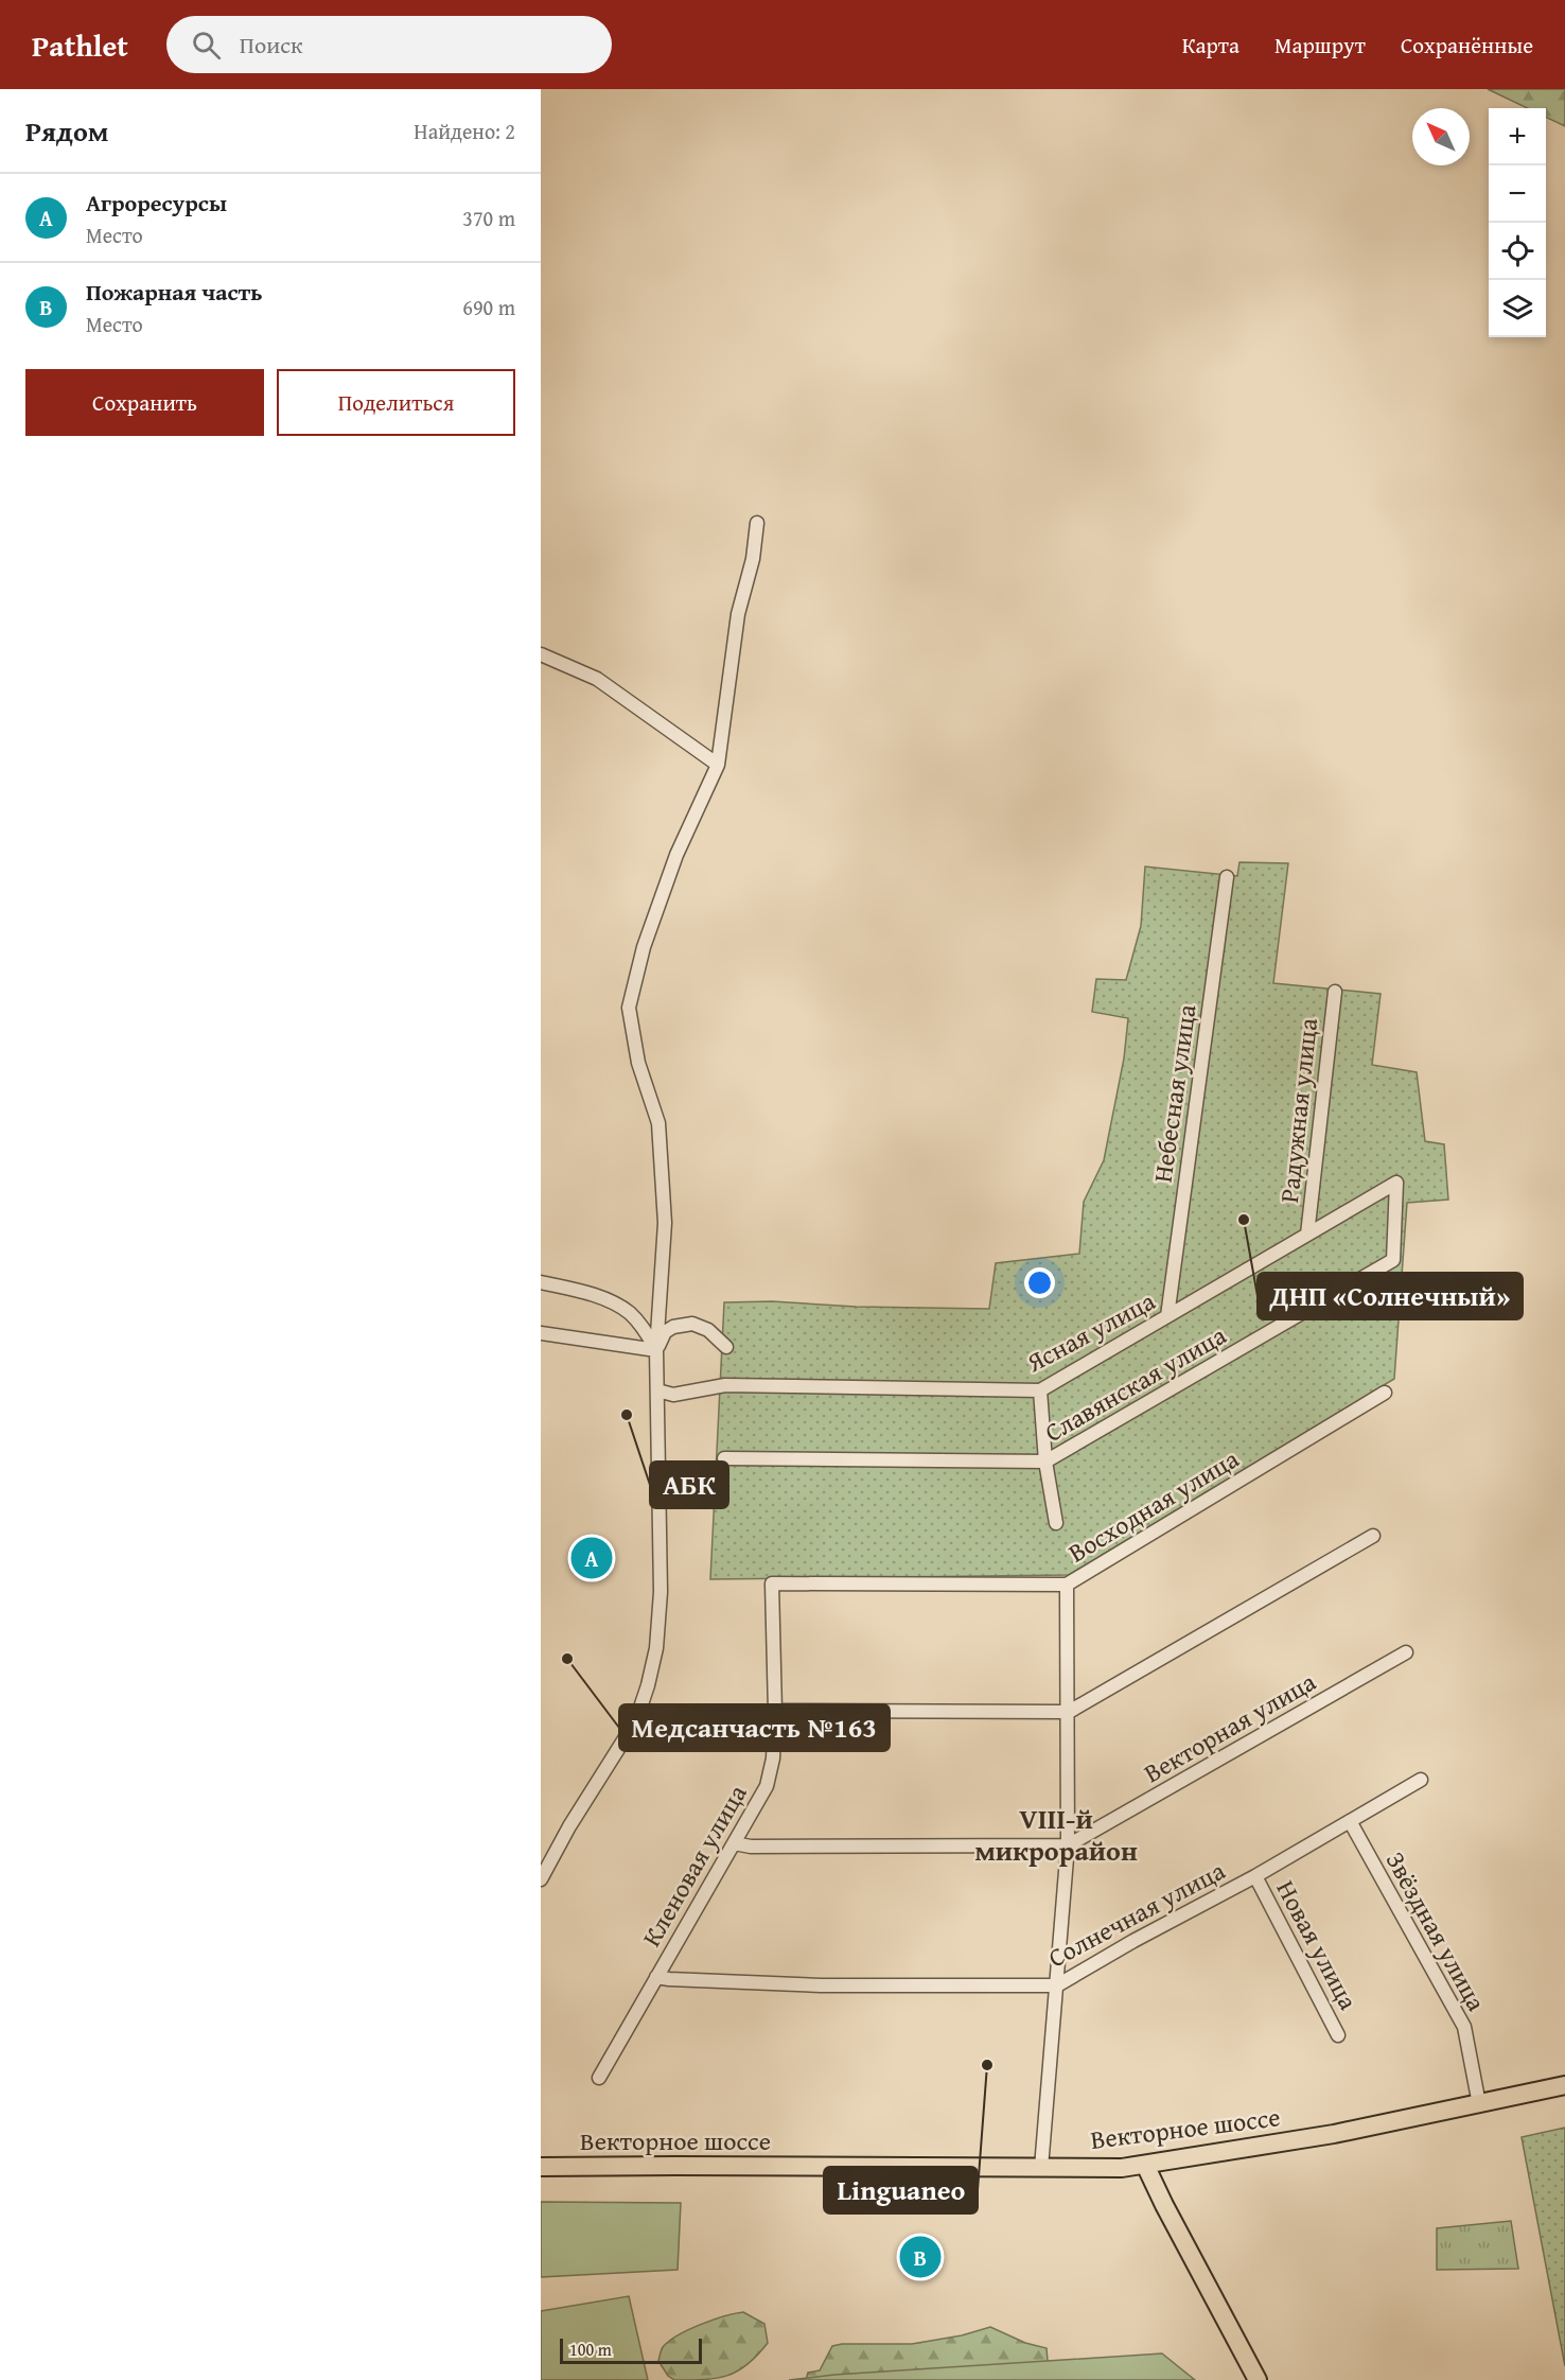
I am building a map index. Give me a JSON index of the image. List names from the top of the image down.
{
  "streets": {
    "main road": ["Векторное шоссе"],
    "street": [
      "Небесная улица",
      "Радужная улица",
      "Ясная улица",
      "Славянская улица",
      "Восходная улица",
      "Векторная улица",
      "Кленовая улица",
      "Солнечная улица",
      "Звёздная улица",
      "Новая улица"
    ]
  },
  "crossings": [
    ["Небесная улица", "Ясная улица"],
    ["Радужная улица", "Ясная улица"],
    ["Ясная улица", "Славянская улица"],
    ["Восходная улица", "Кленовая улица"],
    ["Векторная улица", "Кленовая улица"],
    ["Кленовая улица", "Солнечная улица"],
    ["Солнечная улица", "Звёздная улица"],
    ["Солнечная улица", "Новая улица"],
    ["Звёздная улица", "Векторное шоссе"]
  ],
  "districts": ["VIII-й микрорайон"],
  "places": [
    "ДНП «Солнечный»",
    "АБК",
    "Медсанчасть №163",
    "Linguaneo"
  ],
  "scale_bar": "100 m",
  "north": "top left",
  "page": {
    "header": "Pathlet",
    "search": "Поиск",
    "nav": ["Карта", "Маршрут", "Сохранённые"],
    "heading": ["Рядом", "Найдено: 2"],
    "map_buttons": ["+", "−"],
    "list": [
      {
        "mark": "A",
        "name": "Агроресурсы",
        "note": "Место",
        "value": "370 m"
      },
      {
        "mark": "B",
        "name": "Пожарная часть",
        "note": "Место",
        "value": "690 m"
      }
    ],
    "buttons": ["Сохранить", "Поделиться"],
    "pins": ["A", "B"],
    "scale": "100 m"
  }
}
